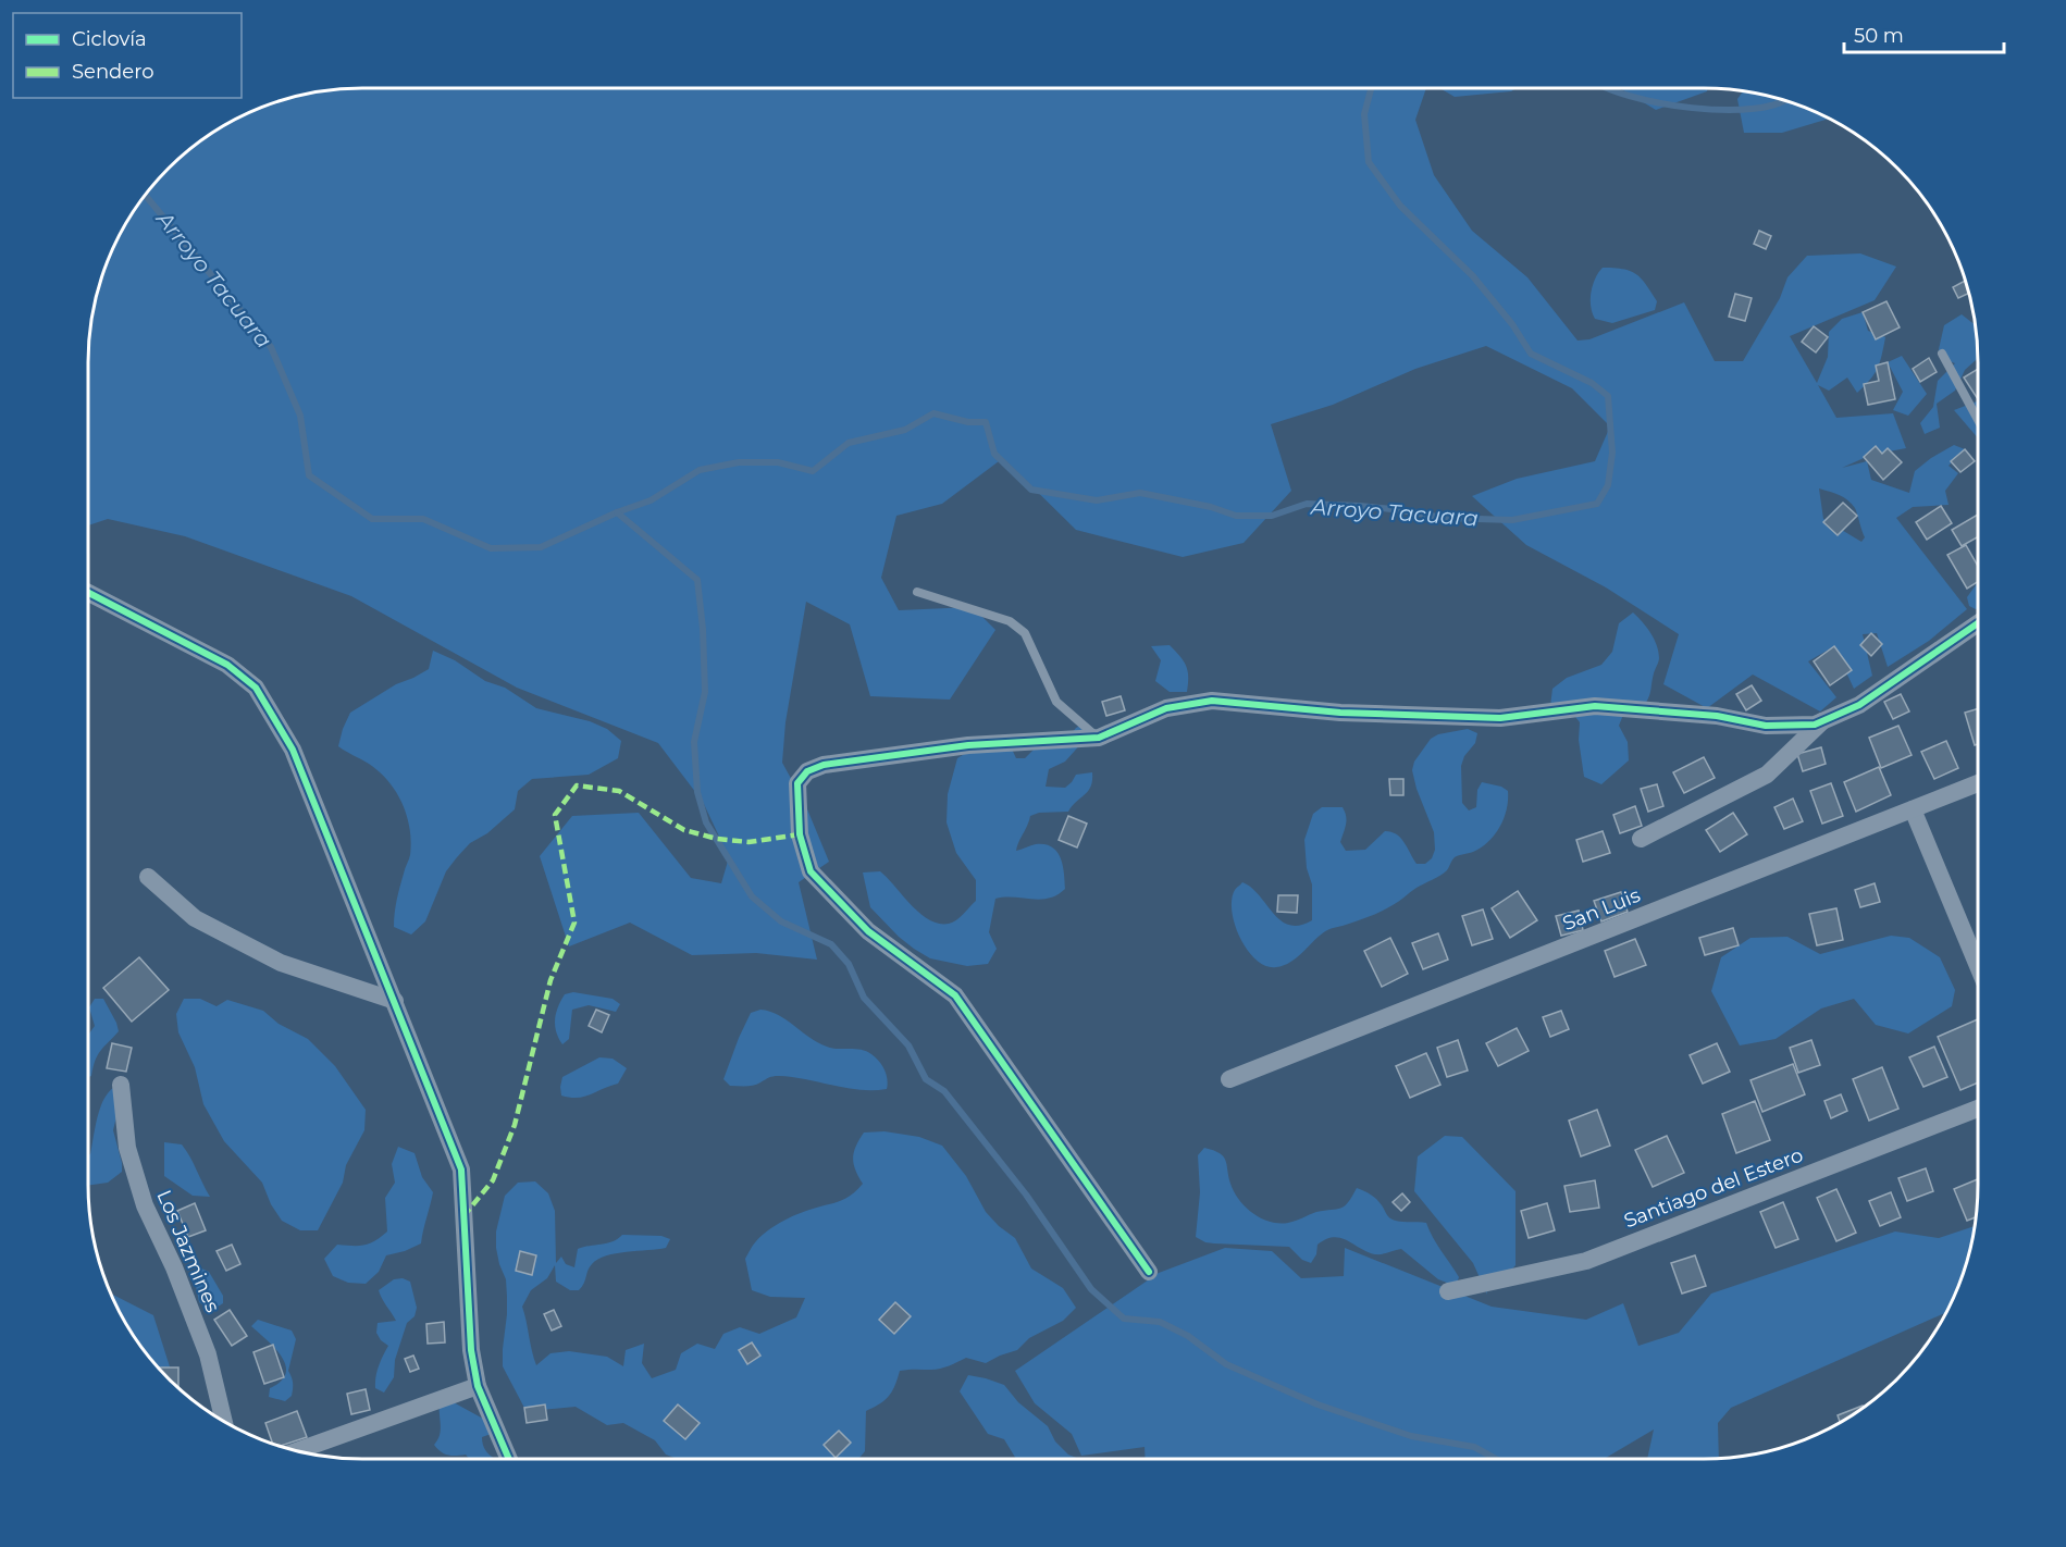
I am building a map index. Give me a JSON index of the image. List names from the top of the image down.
{
  "streets": {
    "street": ["San Luis", "Santiago del Estero", "Los Jazmines"]
  },
  "water": ["Arroyo Tacuara"],
  "legend": ["Ciclovía", "Sendero"],
  "scale_bar": "50 m"
}
